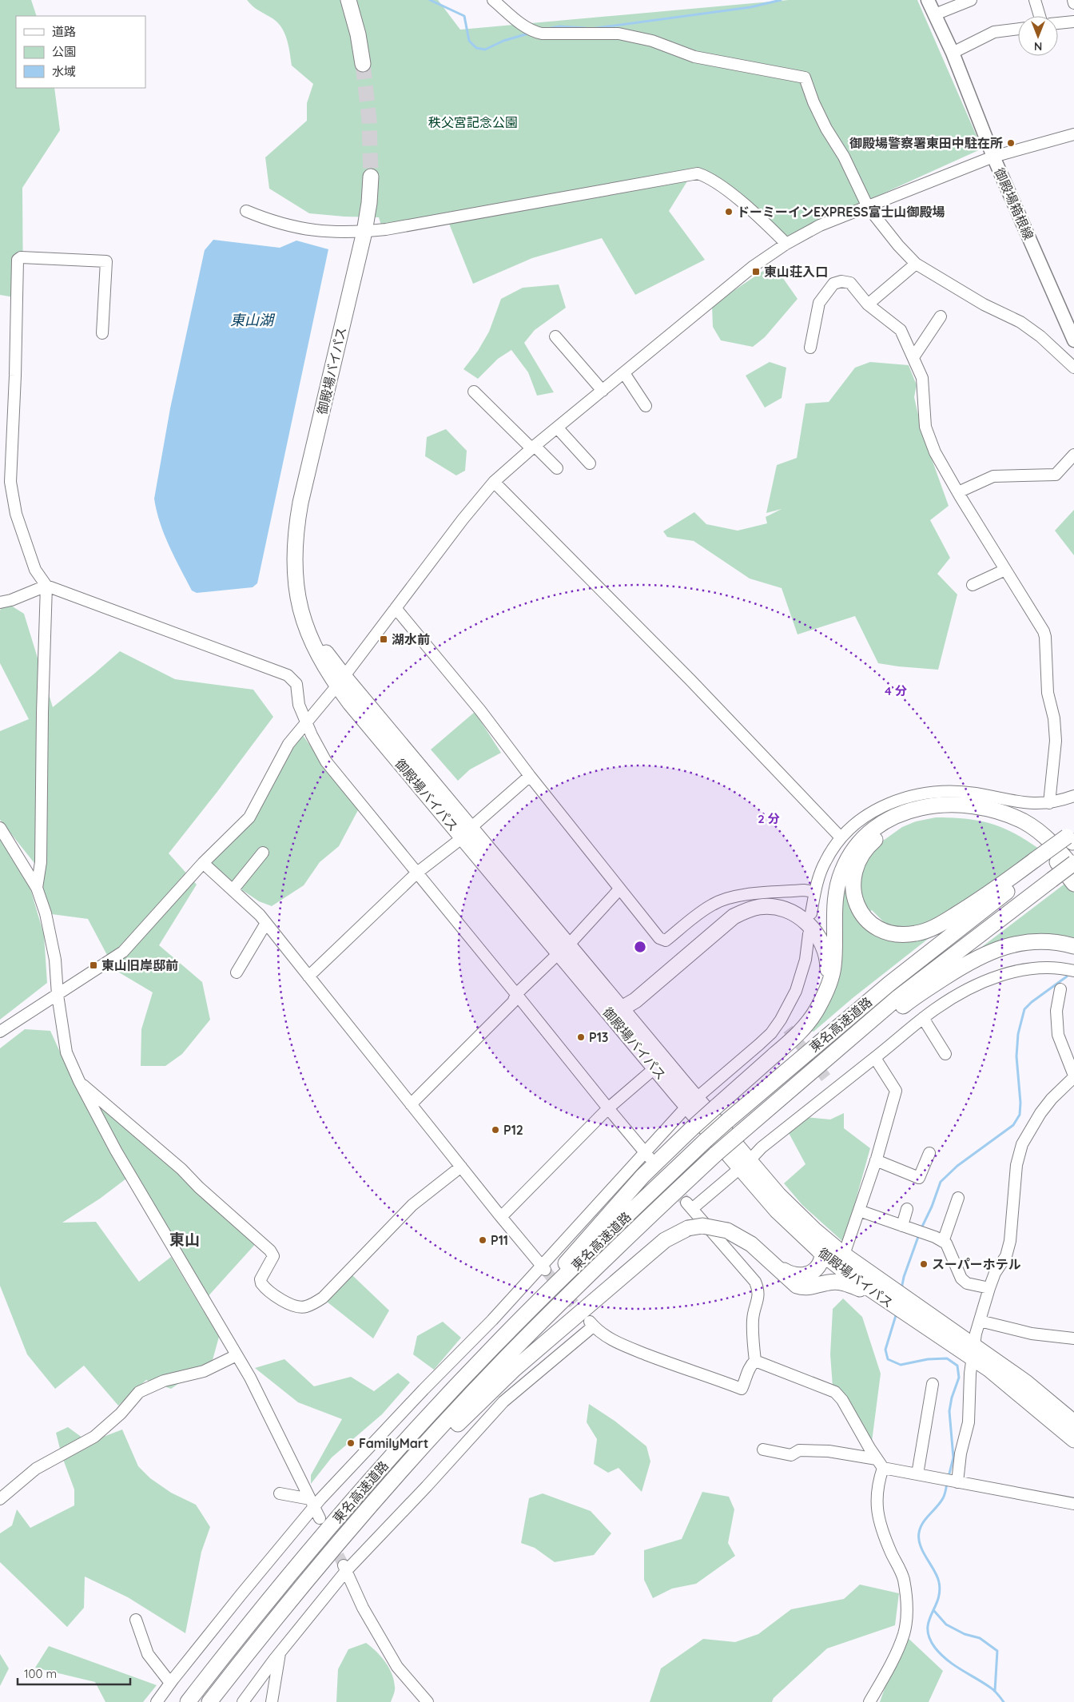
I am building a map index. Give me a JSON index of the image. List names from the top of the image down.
{
  "streets": {
    "highway": ["御殿場バイパス", "東名高速道路"],
    "main road": ["御殿場箱根線"]
  },
  "districts": ["東山"],
  "water": ["東山湖"],
  "parks": ["秩父宮記念公園"],
  "places": {
    "other": [
      "御殿場警察署東田中駐在所",
      "ドーミーインEXPRESS富士山御殿場",
      "P13",
      "P12",
      "P11",
      "スーパーホテル",
      "FamilyMart"
    ],
    "transit": ["東山荘入口", "湖水前", "東山旧岸邸前"]
  },
  "legend": ["道路", "公園", "水域"],
  "scale_bar": "100 m",
  "north": "bottom",
  "rings": ["4 分", "2 分"]
}
